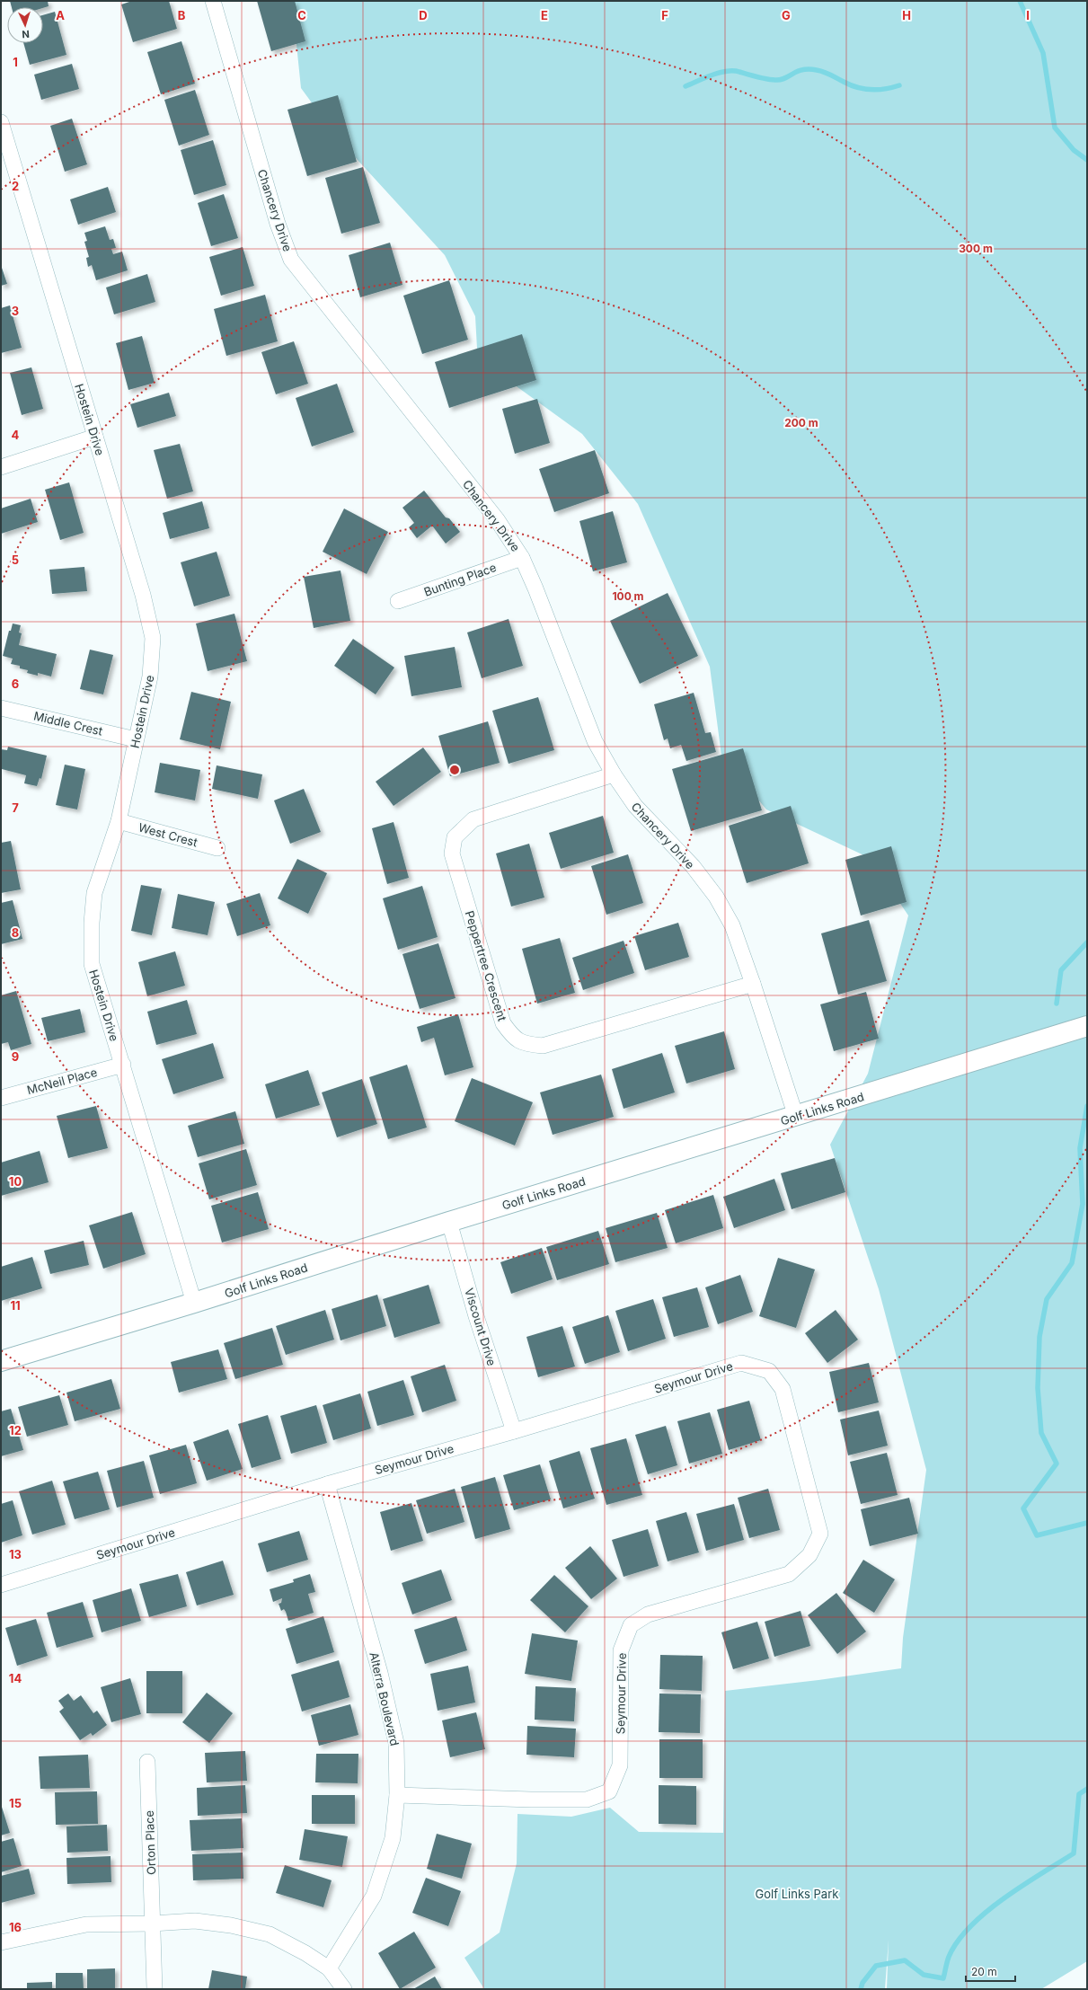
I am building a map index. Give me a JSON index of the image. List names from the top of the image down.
{
  "streets": {
    "main road": ["Golf Links Road"],
    "street": [
      "Chancery Drive",
      "Hostein Drive",
      "Bunting Place",
      "Middle Crest",
      "West Crest",
      "Peppertree Crescent",
      "McNeil Place",
      "Viscount Drive",
      "Seymour Drive",
      "Alterra Boulevard",
      "Orton Place"
    ]
  },
  "crossings": [
    ["Chancery Drive", "Bunting Place"],
    ["Chancery Drive", "Peppertree Crescent"],
    ["Chancery Drive", "Golf Links Road"],
    ["Hostein Drive", "Middle Crest"],
    ["Hostein Drive", "West Crest"],
    ["Hostein Drive", "McNeil Place"],
    ["Hostein Drive", "Golf Links Road"],
    ["Golf Links Road", "Viscount Drive"],
    ["Viscount Drive", "Seymour Drive"],
    ["Seymour Drive", "Alterra Boulevard"]
  ],
  "parks": ["Golf Links Park"],
  "scale_bar": "20 m",
  "north": "bottom",
  "grid": {
    "columns": [
      "A",
      "B",
      "C",
      "D",
      "E",
      "F",
      "G",
      "H",
      "I"
    ],
    "rows": [
      "1",
      "2",
      "3",
      "4",
      "5",
      "6",
      "7",
      "8",
      "9",
      "10",
      "11",
      "12",
      "13",
      "14",
      "15",
      "16"
    ]
  },
  "rings": ["300 m", "200 m", "100 m"]
}
